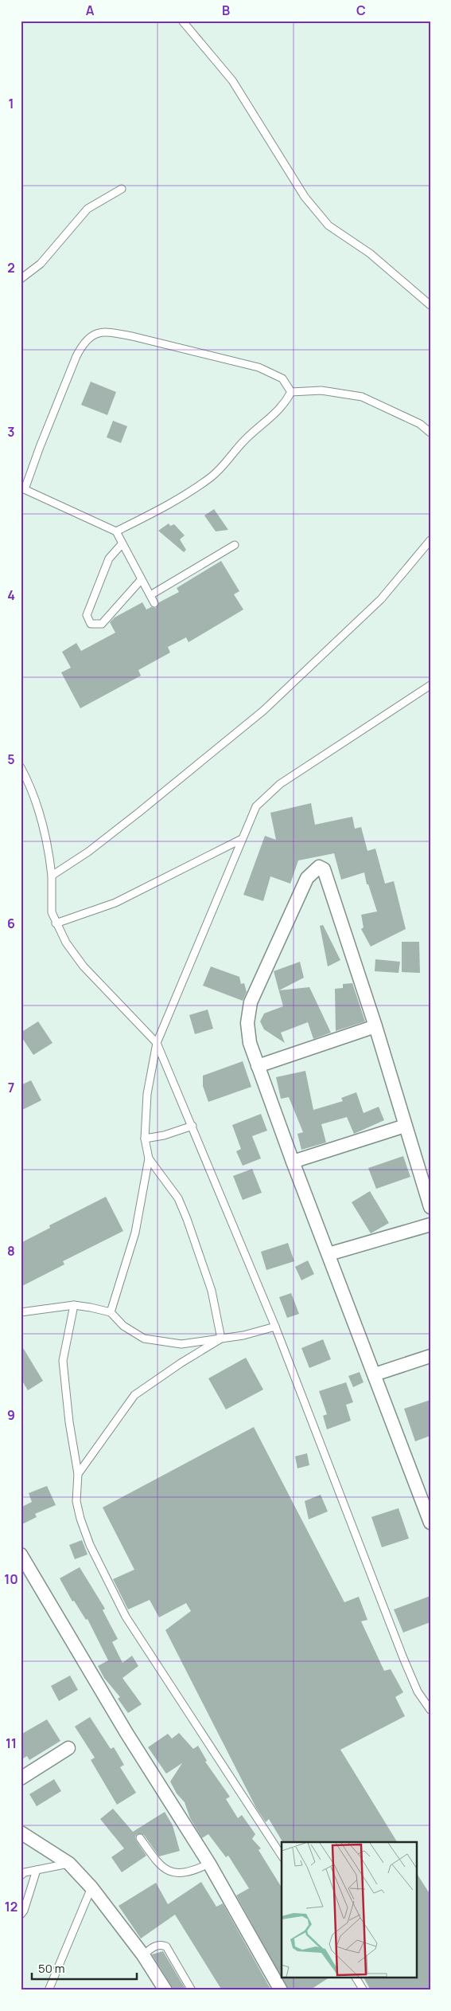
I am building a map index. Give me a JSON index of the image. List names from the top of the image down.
{
  "scale_bar": "50 m",
  "grid": {
    "columns": ["A", "B", "C"],
    "rows": [
      "1",
      "2",
      "3",
      "4",
      "5",
      "6",
      "7",
      "8",
      "9",
      "10",
      "11",
      "12"
    ]
  }
}
